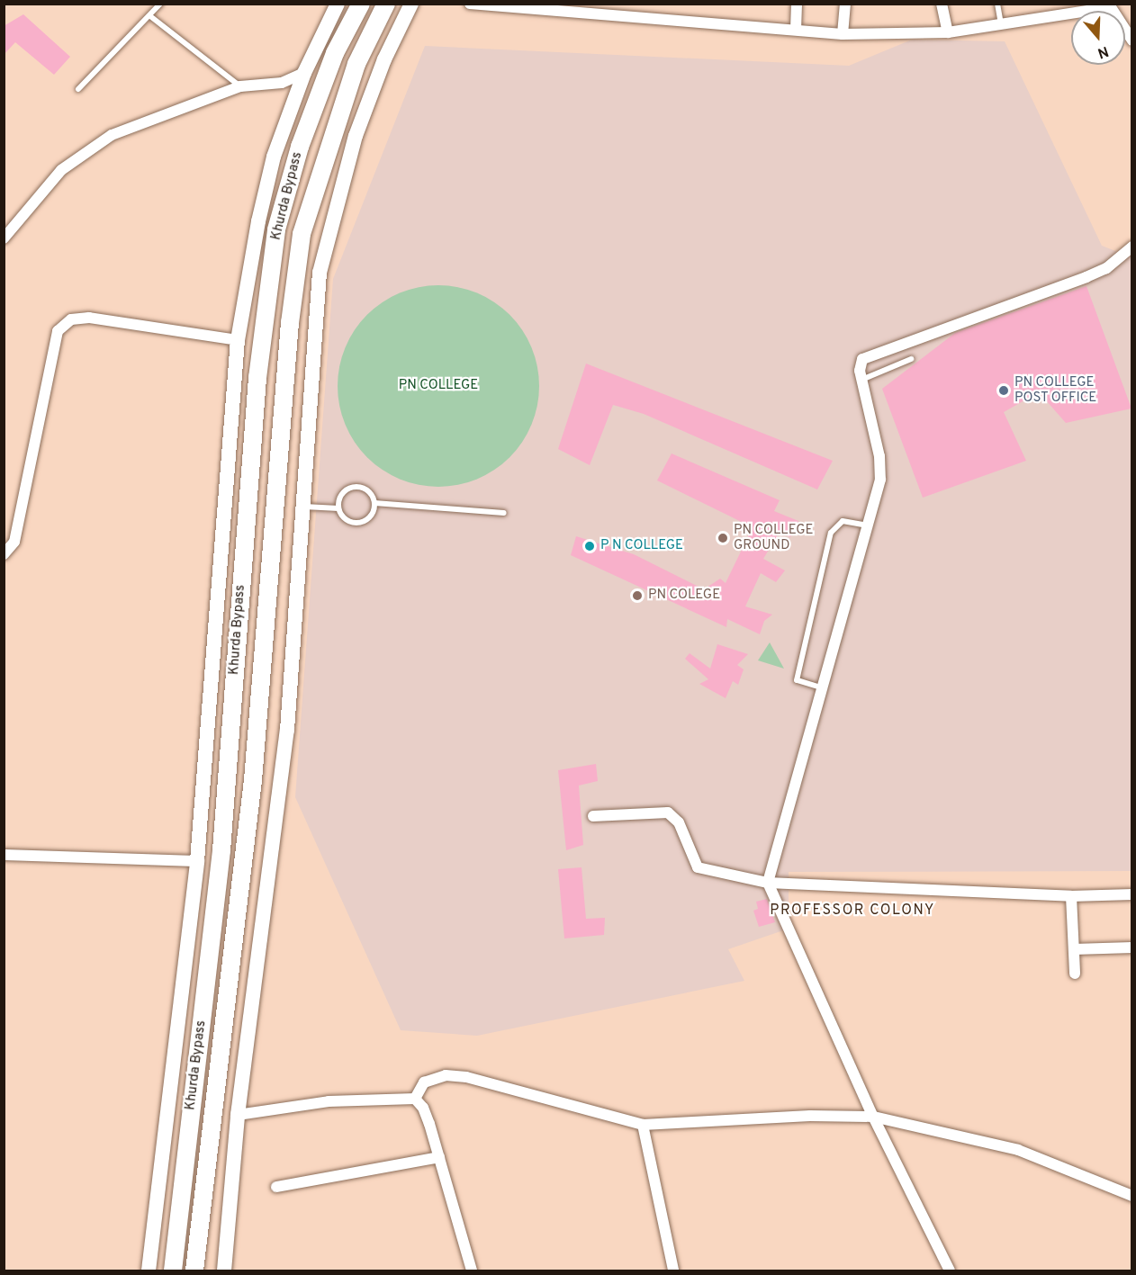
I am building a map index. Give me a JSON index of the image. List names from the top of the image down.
{
  "streets": {
    "highway": ["Khurda Bypass"]
  },
  "districts": ["PROFESSOR COLONY"],
  "parks": ["PN COLLEGE"],
  "places": [
    "PN COLLEGE POST OFFICE",
    "PN COLLEGE GROUND",
    "P N COLLEGE",
    "PN COLEGE"
  ],
  "north": "bottom"
}
